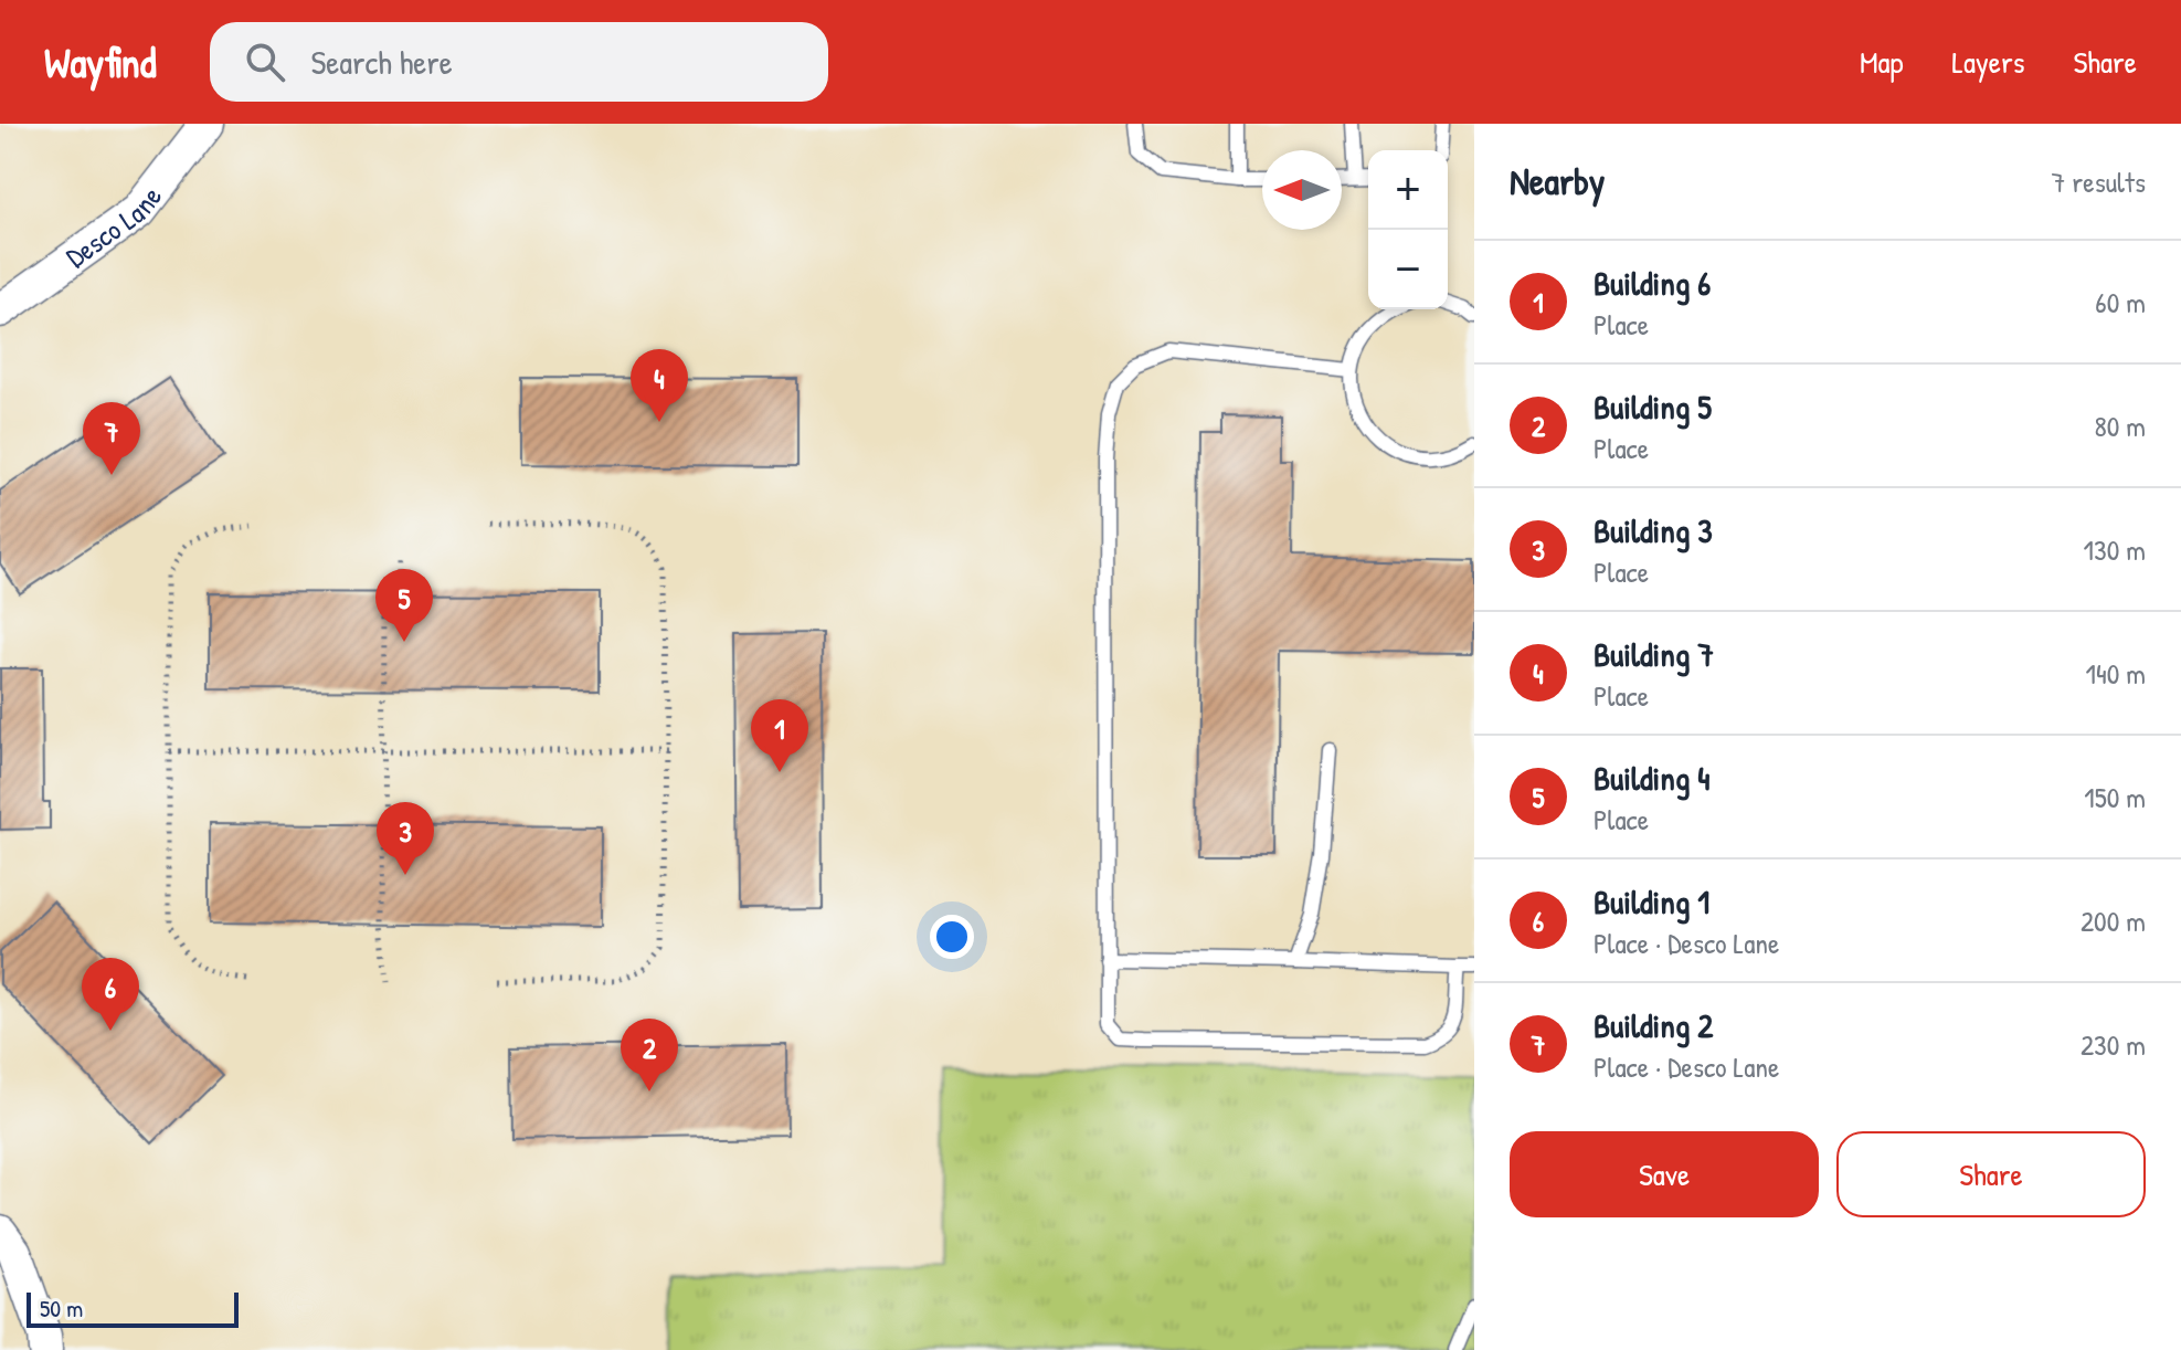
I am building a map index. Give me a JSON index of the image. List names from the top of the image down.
{
  "streets": {
    "street": ["Desco Lane"]
  },
  "scale_bar": "50 m",
  "north": "left",
  "page": {
    "header": "Wayfind",
    "search": "Search here",
    "nav": ["Map", "Layers", "Share"],
    "heading": ["Nearby", "7 results"],
    "map_buttons": ["+", "−"],
    "list": [
      {
        "mark": "1",
        "name": "Building 6",
        "note": "Place",
        "value": "60 m"
      },
      {
        "mark": "2",
        "name": "Building 5",
        "note": "Place",
        "value": "80 m"
      },
      {
        "mark": "3",
        "name": "Building 3",
        "note": "Place",
        "value": "130 m"
      },
      {
        "mark": "4",
        "name": "Building 7",
        "note": "Place",
        "value": "140 m"
      },
      {
        "mark": "5",
        "name": "Building 4",
        "note": "Place",
        "value": "150 m"
      },
      {
        "mark": "6",
        "name": "Building 1",
        "note": "Place · Desco Lane",
        "value": "200 m"
      },
      {
        "mark": "7",
        "name": "Building 2",
        "note": "Place · Desco Lane",
        "value": "230 m"
      }
    ],
    "pins": [
      "4",
      "7",
      "5",
      "1",
      "3",
      "6",
      "2"
    ],
    "buttons": ["Save", "Share"],
    "scale": "50 m"
  }
}
